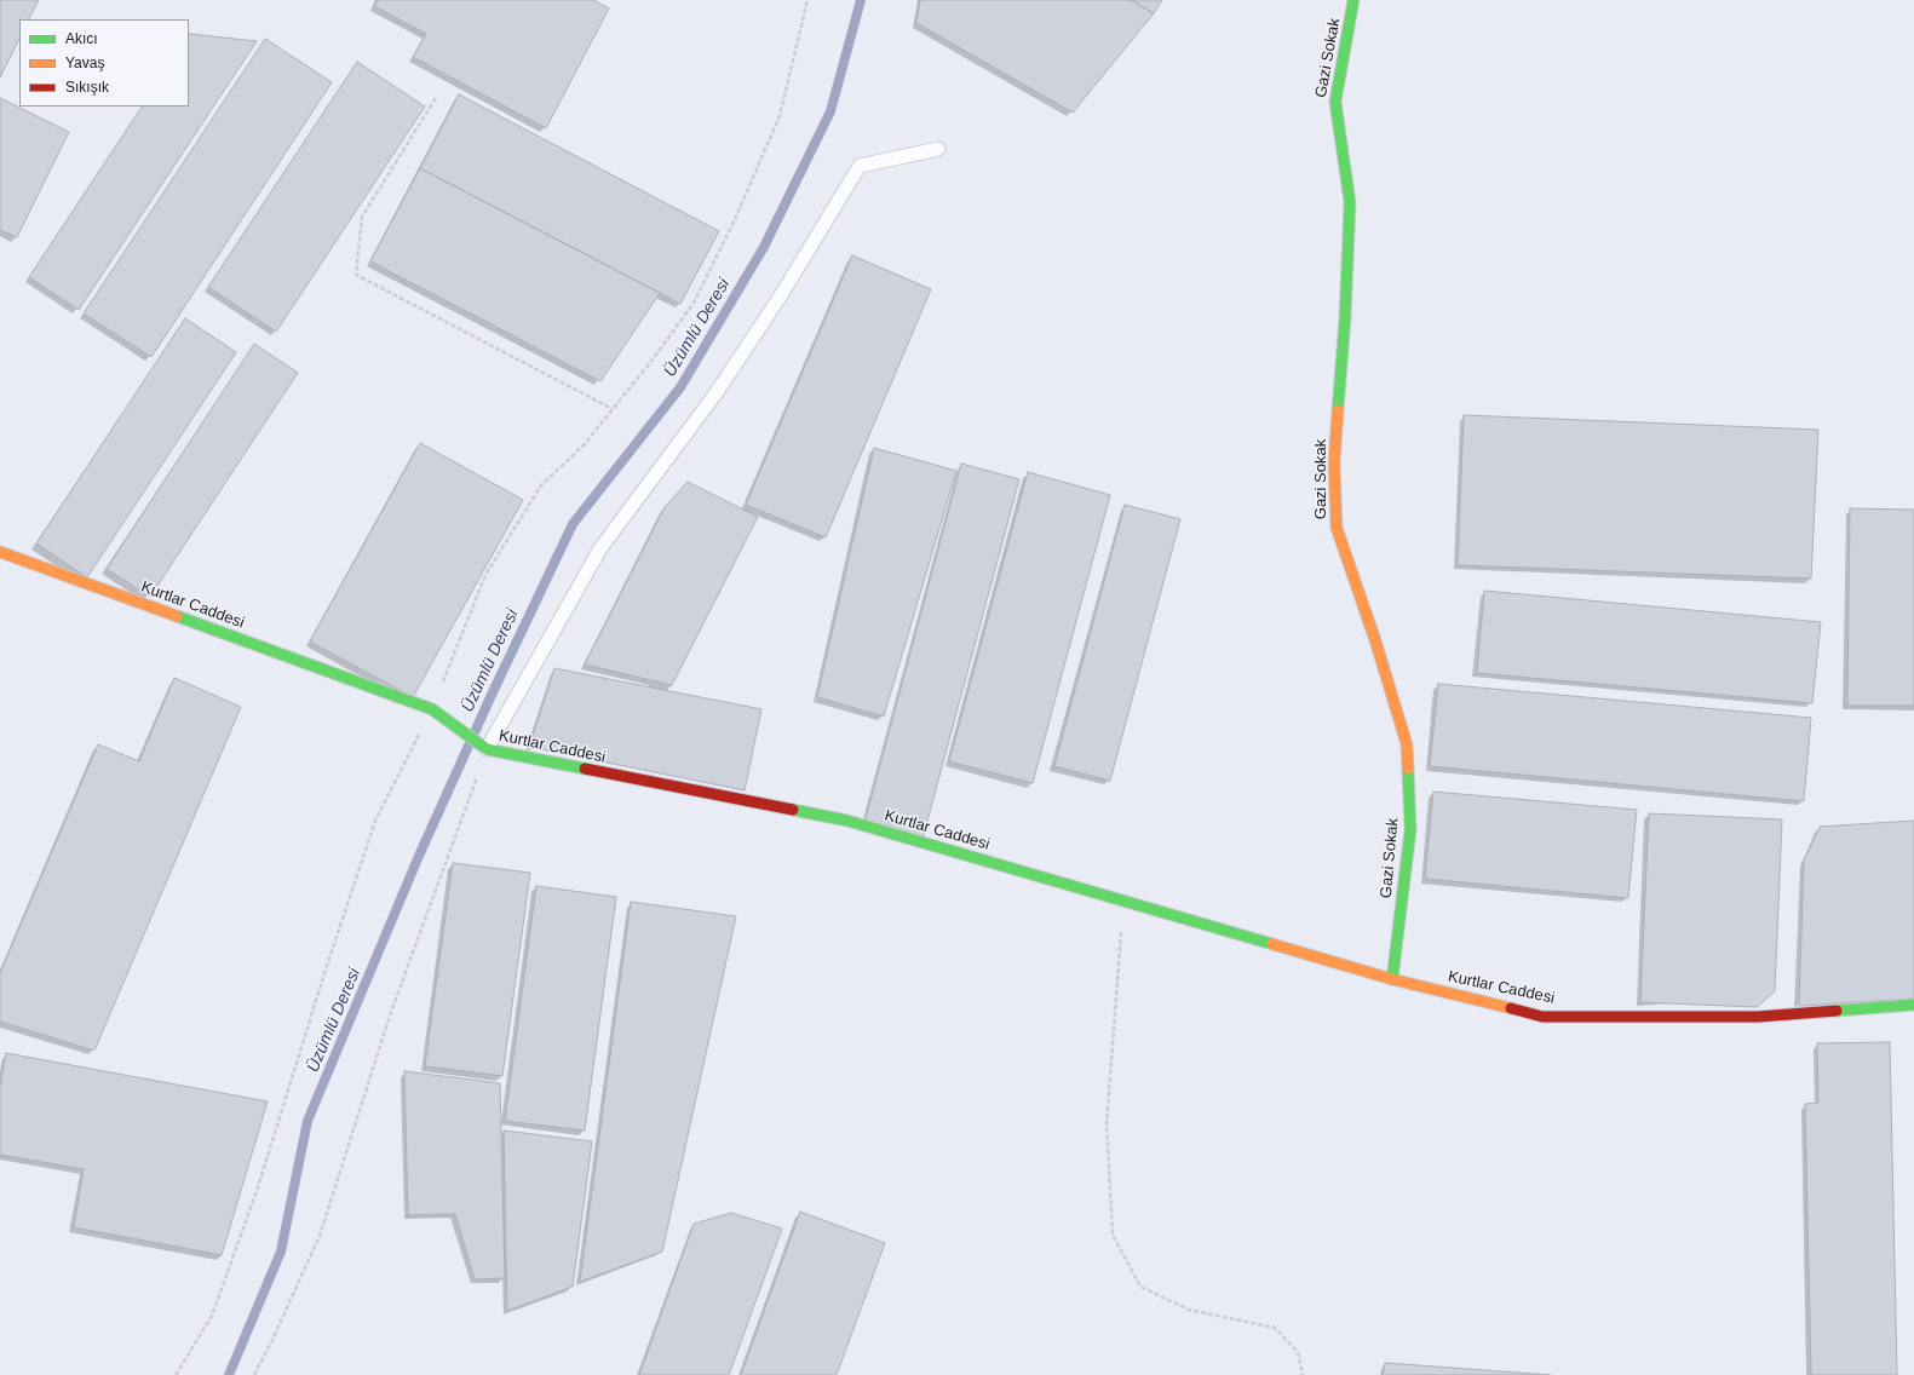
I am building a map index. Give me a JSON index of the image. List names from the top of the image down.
{
  "streets": {
    "street": ["Gazi Sokak", "Kurtlar Caddesi"]
  },
  "crossings": [
    ["Gazi Sokak", "Kurtlar Caddesi"]
  ],
  "water": ["Üzümlü Deresi"],
  "legend": ["Akıcı", "Yavaş", "Sıkışık"]
}
